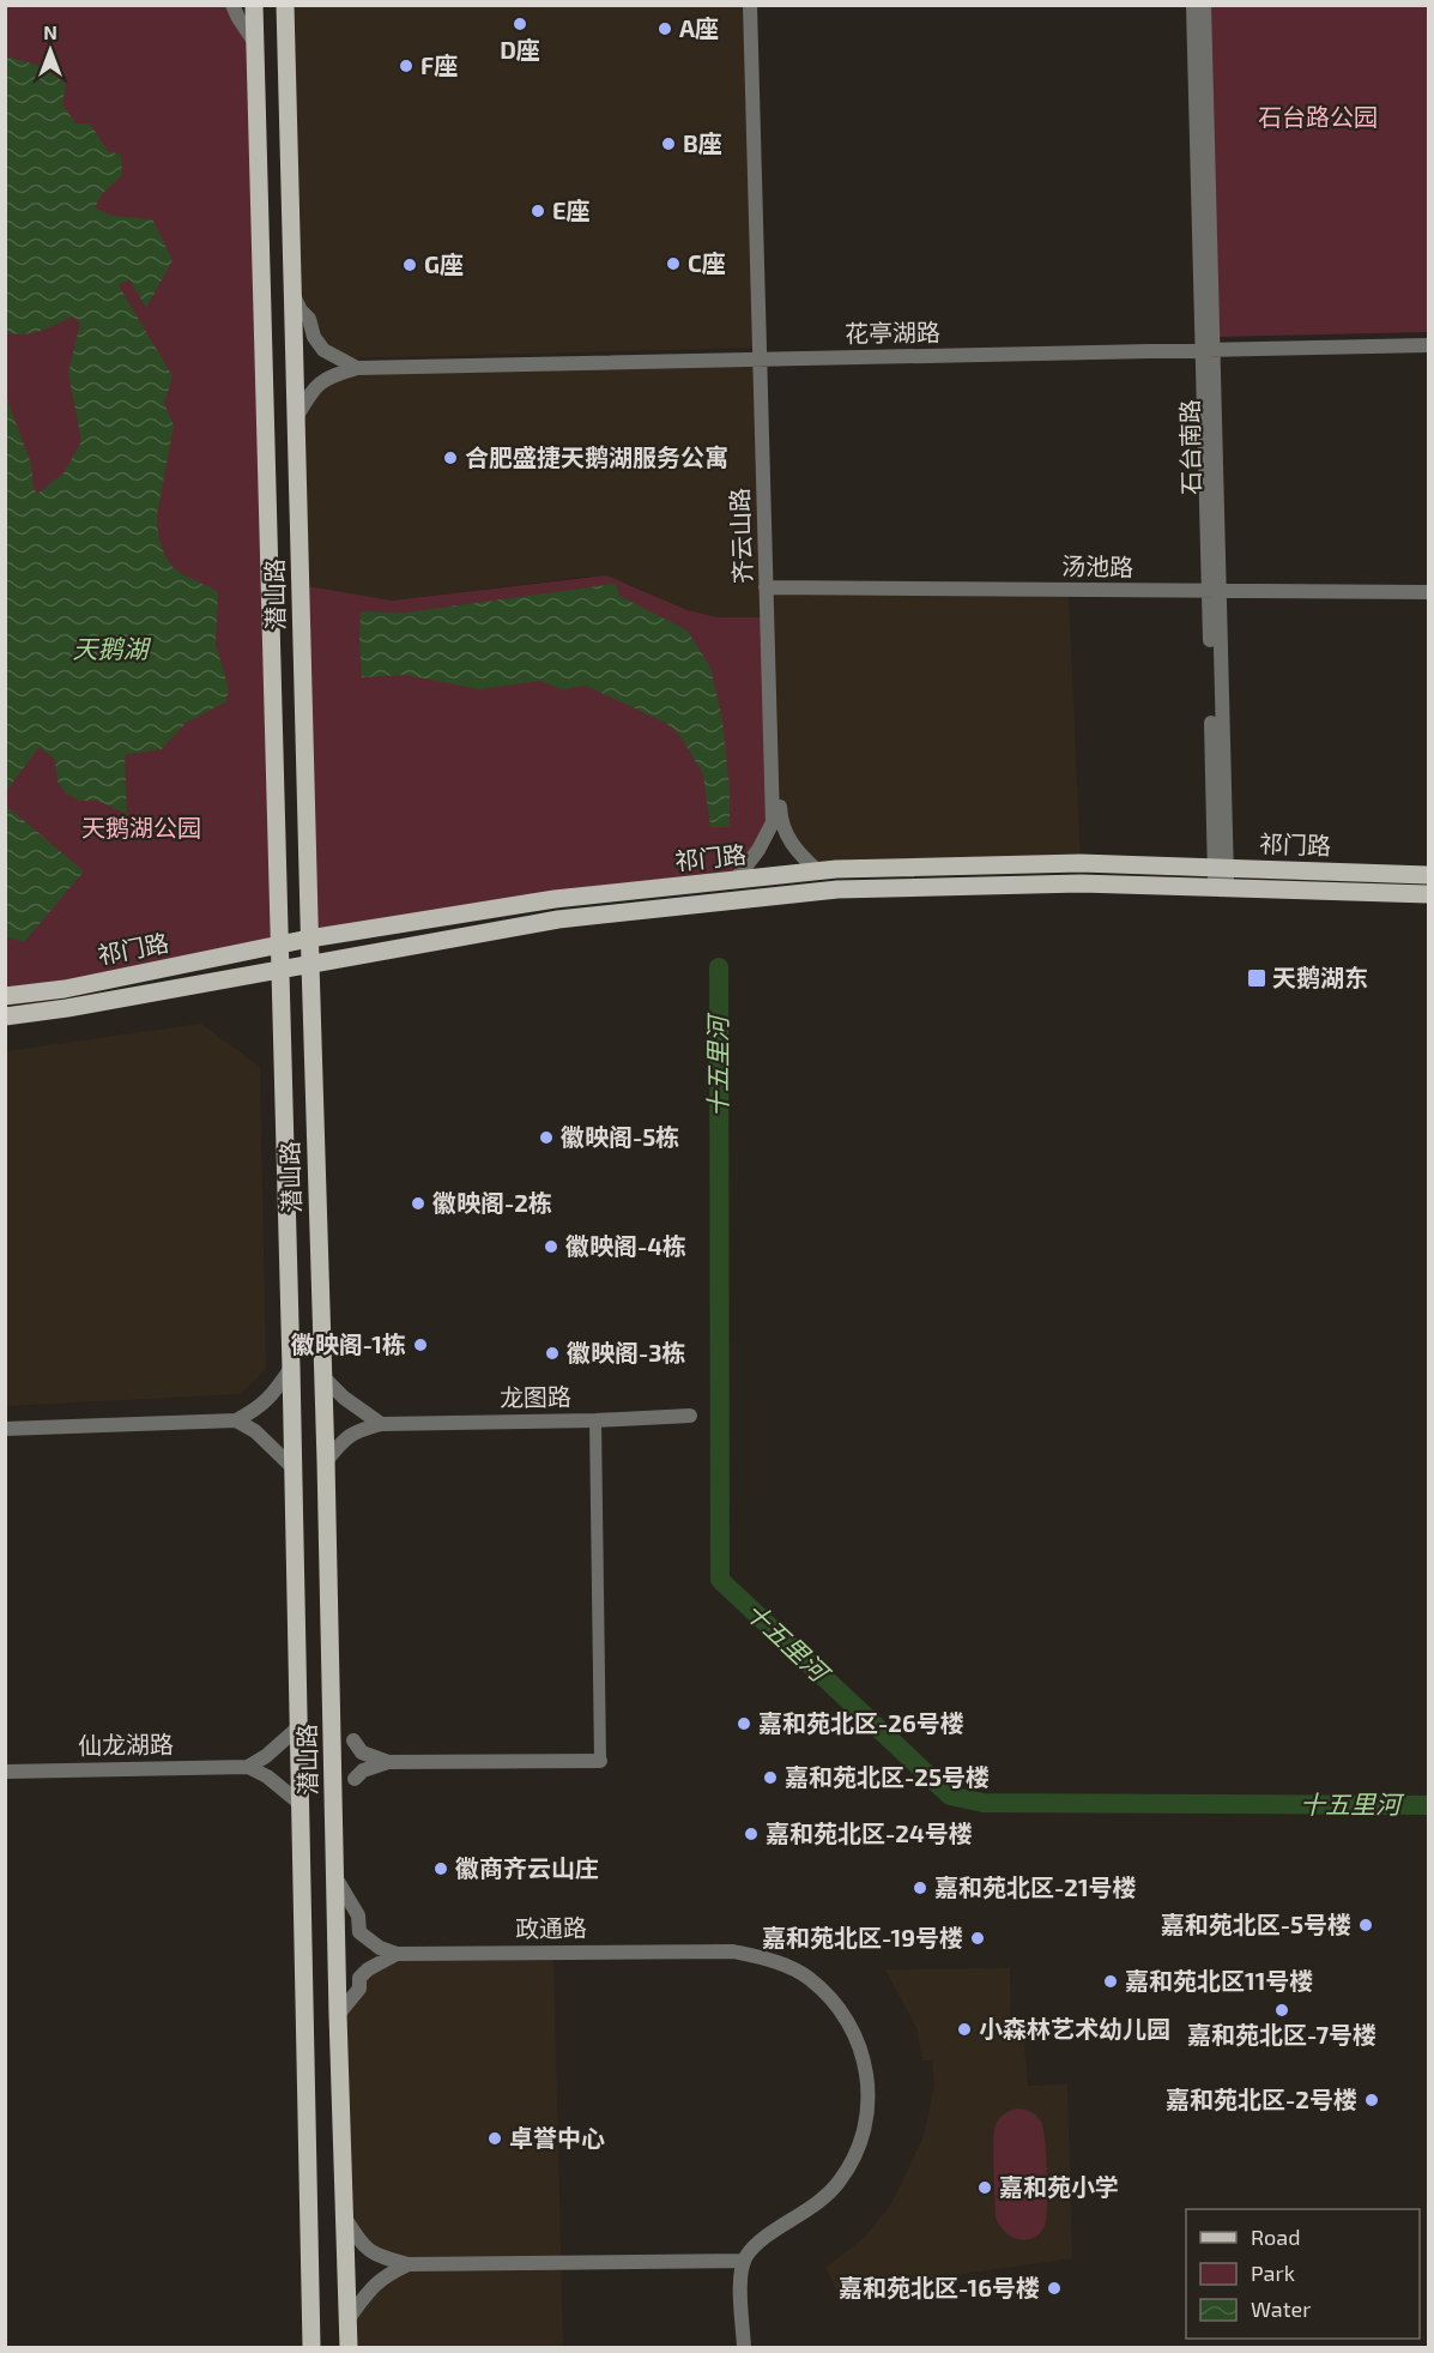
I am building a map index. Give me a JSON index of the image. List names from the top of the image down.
{
  "streets": {
    "main road": ["潜山路", "祁门路"],
    "street": [
      "花亭湖路",
      "石台南路",
      "齐云山路",
      "汤池路",
      "龙图路",
      "仙龙湖路",
      "政通路"
    ]
  },
  "crossings": [
    ["花亭湖路", "石台南路"],
    ["花亭湖路", "齐云山路"],
    ["花亭湖路", "潜山路"],
    ["石台南路", "汤池路"],
    ["石台南路", "祁门路"],
    ["齐云山路", "汤池路"],
    ["齐云山路", "祁门路"],
    ["潜山路", "祁门路"],
    ["潜山路", "龙图路"]
  ],
  "water": ["天鹅湖", "十五里河"],
  "parks": ["石台路公园", "天鹅湖公园"],
  "places": {
    "other": [
      "D座",
      "A座",
      "F座",
      "B座",
      "E座",
      "C座",
      "G座",
      "合肥盛捷天鹅湖服务公寓",
      "徽映阁-5栋",
      "徽映阁-2栋",
      "徽映阁-4栋",
      "徽映阁-1栋",
      "徽映阁-3栋",
      "嘉和苑北区-26号楼",
      "嘉和苑北区-25号楼",
      "嘉和苑北区-24号楼",
      "徽商齐云山庄",
      "嘉和苑北区-21号楼",
      "嘉和苑北区-5号楼",
      "嘉和苑北区-19号楼",
      "嘉和苑北区11号楼",
      "嘉和苑北区-7号楼",
      "小森林艺术幼儿园",
      "嘉和苑北区-2号楼",
      "卓誉中心",
      "嘉和苑小学",
      "嘉和苑北区-16号楼"
    ],
    "transit": ["天鹅湖东"]
  },
  "legend": ["Road", "Park", "Water"],
  "north": "top"
}
